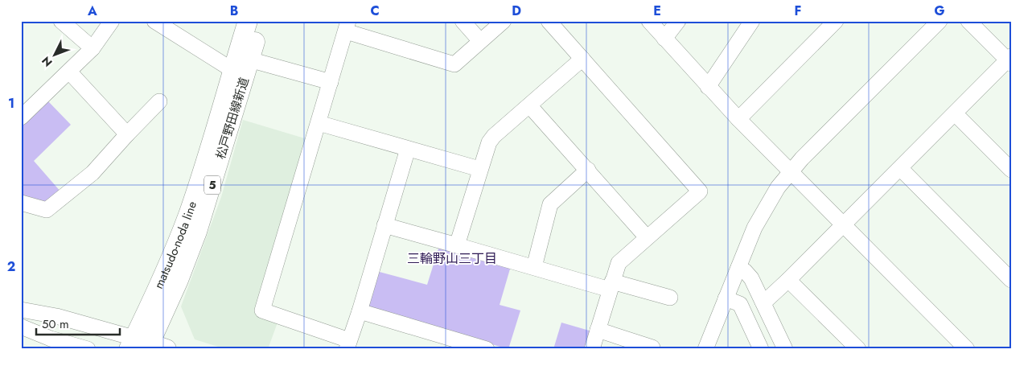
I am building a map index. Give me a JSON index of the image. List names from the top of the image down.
{
  "streets": {
    "main road": ["松戸野田線新道", "5", "matsudo-noda line"]
  },
  "crossings": [
    ["松戸野田線新道", "matsudo-noda line"]
  ],
  "districts": ["三輪野山三丁目"],
  "scale_bar": "50 m",
  "north": "bottom left",
  "grid": {
    "columns": [
      "A",
      "B",
      "C",
      "D",
      "E",
      "F",
      "G"
    ],
    "rows": ["1", "2"]
  }
}
